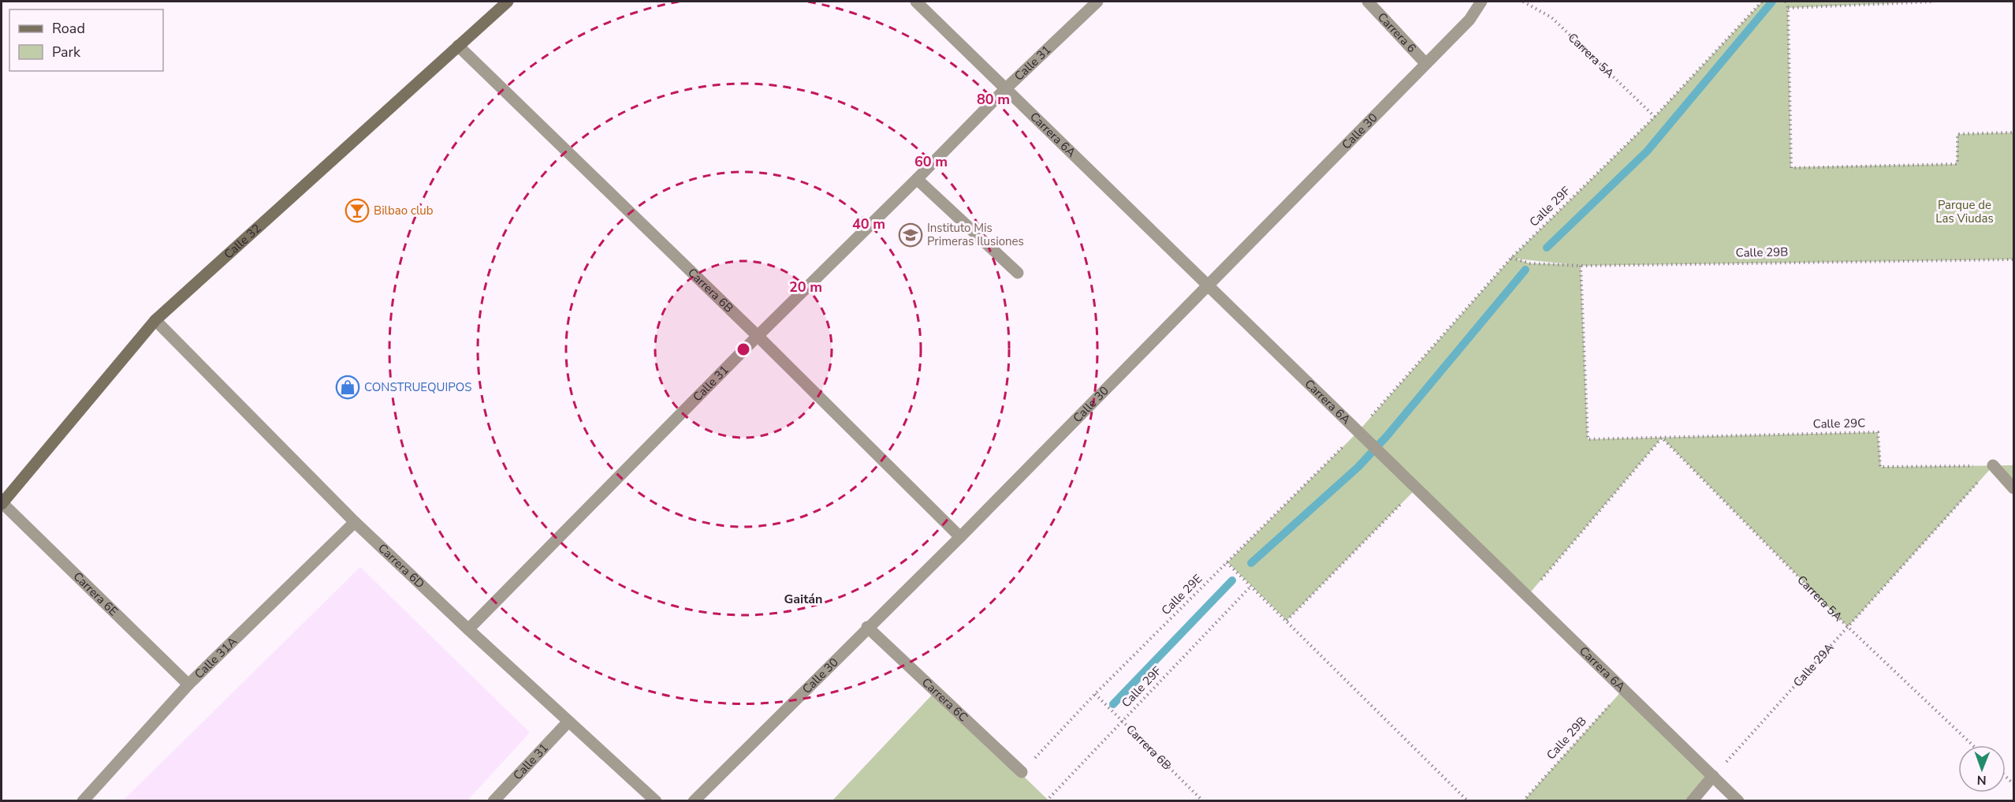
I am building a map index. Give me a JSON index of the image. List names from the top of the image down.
{
  "streets": {
    "main road": ["Calle 32"],
    "street": [
      "Carrera 6",
      "Calle 31",
      "Calle 30",
      "Carrera 6A",
      "Carrera 6B",
      "Carrera 6D",
      "Carrera 6E",
      "Calle 31A",
      "Carrera 6C"
    ],
    "path": [
      "Carrera 5A",
      "Calle 29F",
      "Calle 29B",
      "Calle 29C",
      "Calle 29E",
      "Calle 29A"
    ]
  },
  "crossings": [
    ["Carrera 6", "Calle 30"],
    ["Carrera 5A", "Calle 29F"],
    ["Carrera 5A", "Calle 29C"],
    ["Carrera 5A", "Calle 29A"],
    ["Calle 31", "Carrera 6A"],
    ["Calle 31", "Carrera 6B"],
    ["Calle 31", "Carrera 6D"],
    ["Calle 30", "Carrera 6A"],
    ["Calle 30", "Carrera 6B"],
    ["Calle 30", "Carrera 6C"],
    ["Carrera 6A", "Calle 29F"],
    ["Carrera 6A", "Calle 29B"],
    ["Carrera 6A", "Calle 29E"],
    ["Carrera 6A", "Calle 29A"],
    ["Calle 29F", "Calle 29B"],
    ["Calle 29F", "Carrera 6B"],
    ["Calle 29F", "Calle 29E"],
    ["Calle 32", "Carrera 6B"],
    ["Calle 32", "Carrera 6D"],
    ["Calle 32", "Carrera 6E"],
    ["Calle 29B", "Calle 29C"],
    ["Carrera 6B", "Calle 29E"],
    ["Calle 29C", "Calle 29A"],
    ["Carrera 6D", "Calle 31A"],
    ["Carrera 6E", "Calle 31A"],
    ["Calle 29E", "Carrera 6C"]
  ],
  "districts": ["Gaitán"],
  "parks": ["Parque de Las Viudas"],
  "places": {
    "bar": ["Bilbao club"],
    "school or university": ["Instituto Mis Primeras Ilusiones"],
    "shop": ["CONSTRUEQUIPOS"]
  },
  "legend": ["Road", "Park"],
  "north": "bottom",
  "rings": [
    "80 m",
    "60 m",
    "40 m",
    "20 m"
  ]
}
